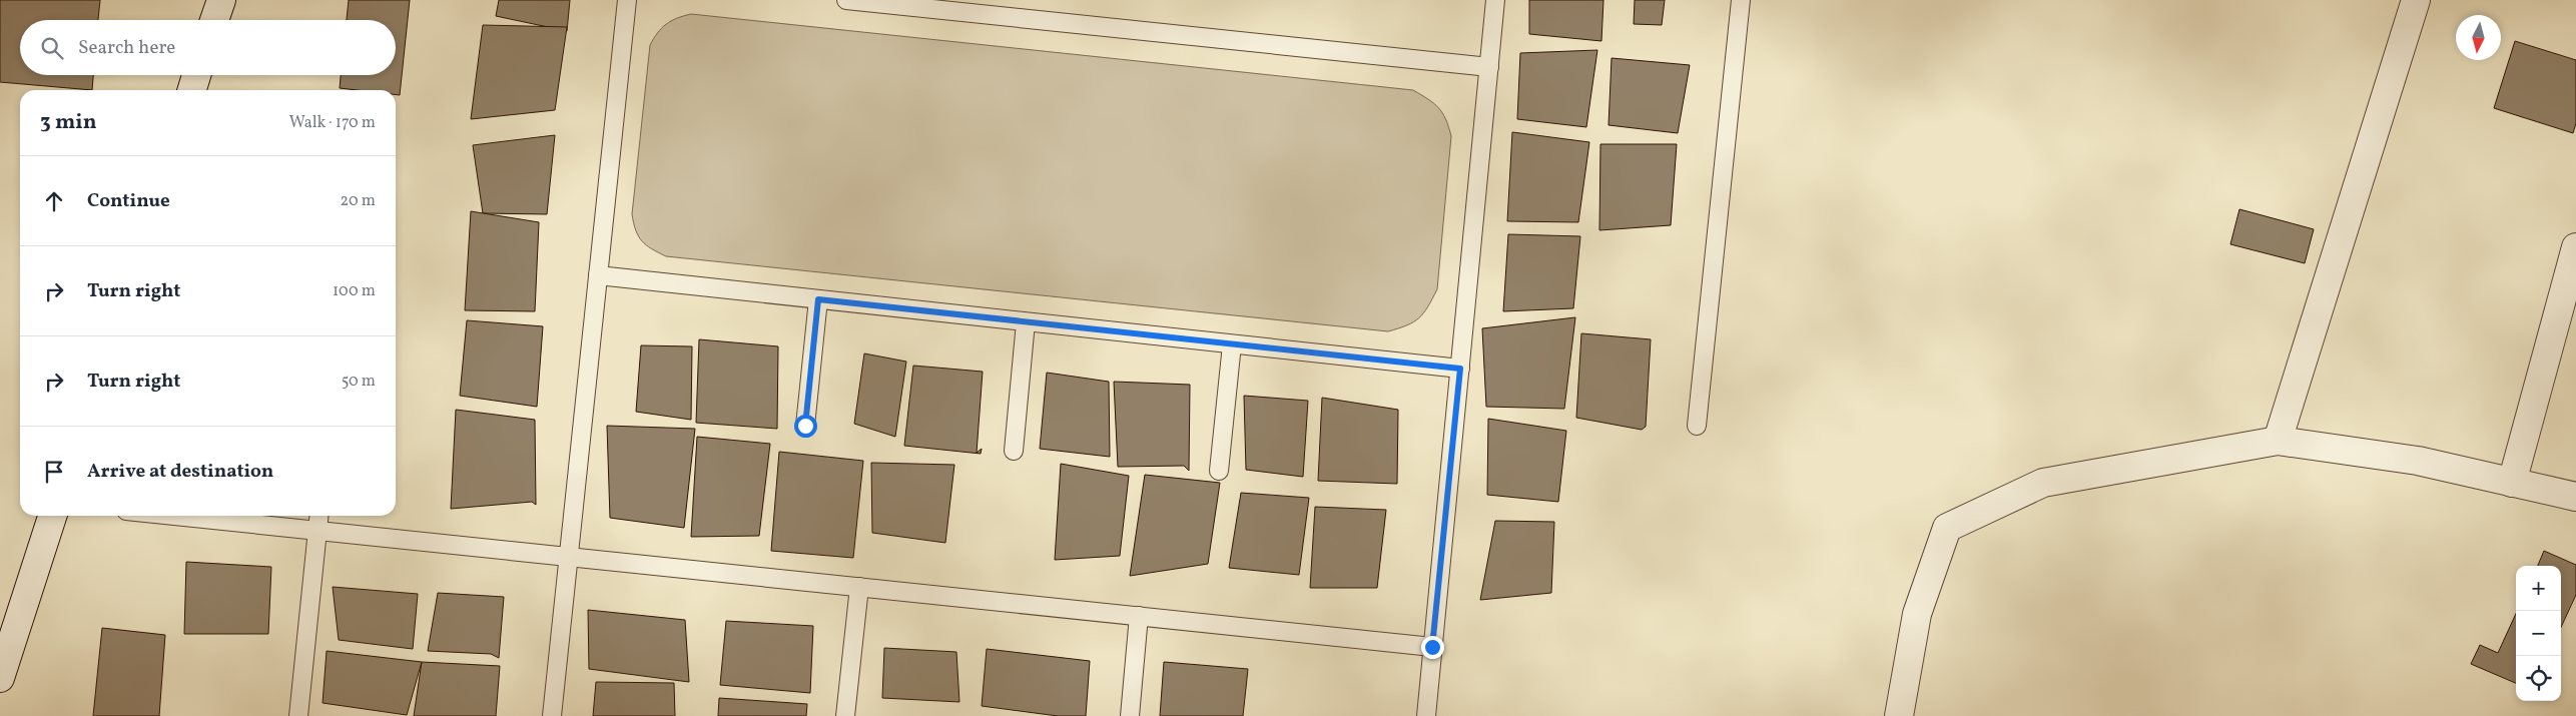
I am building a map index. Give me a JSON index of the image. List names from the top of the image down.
{
  "north": "bottom",
  "page": {
    "search": "Search here",
    "heading": ["3 min", "Walk · 170 m"],
    "list": [
      ["Continue", "20 m"],
      ["Turn right", "100 m"],
      ["Turn right", "50 m"],
      "Arrive at destination"
    ],
    "map_buttons": ["+", "−"]
  }
}
